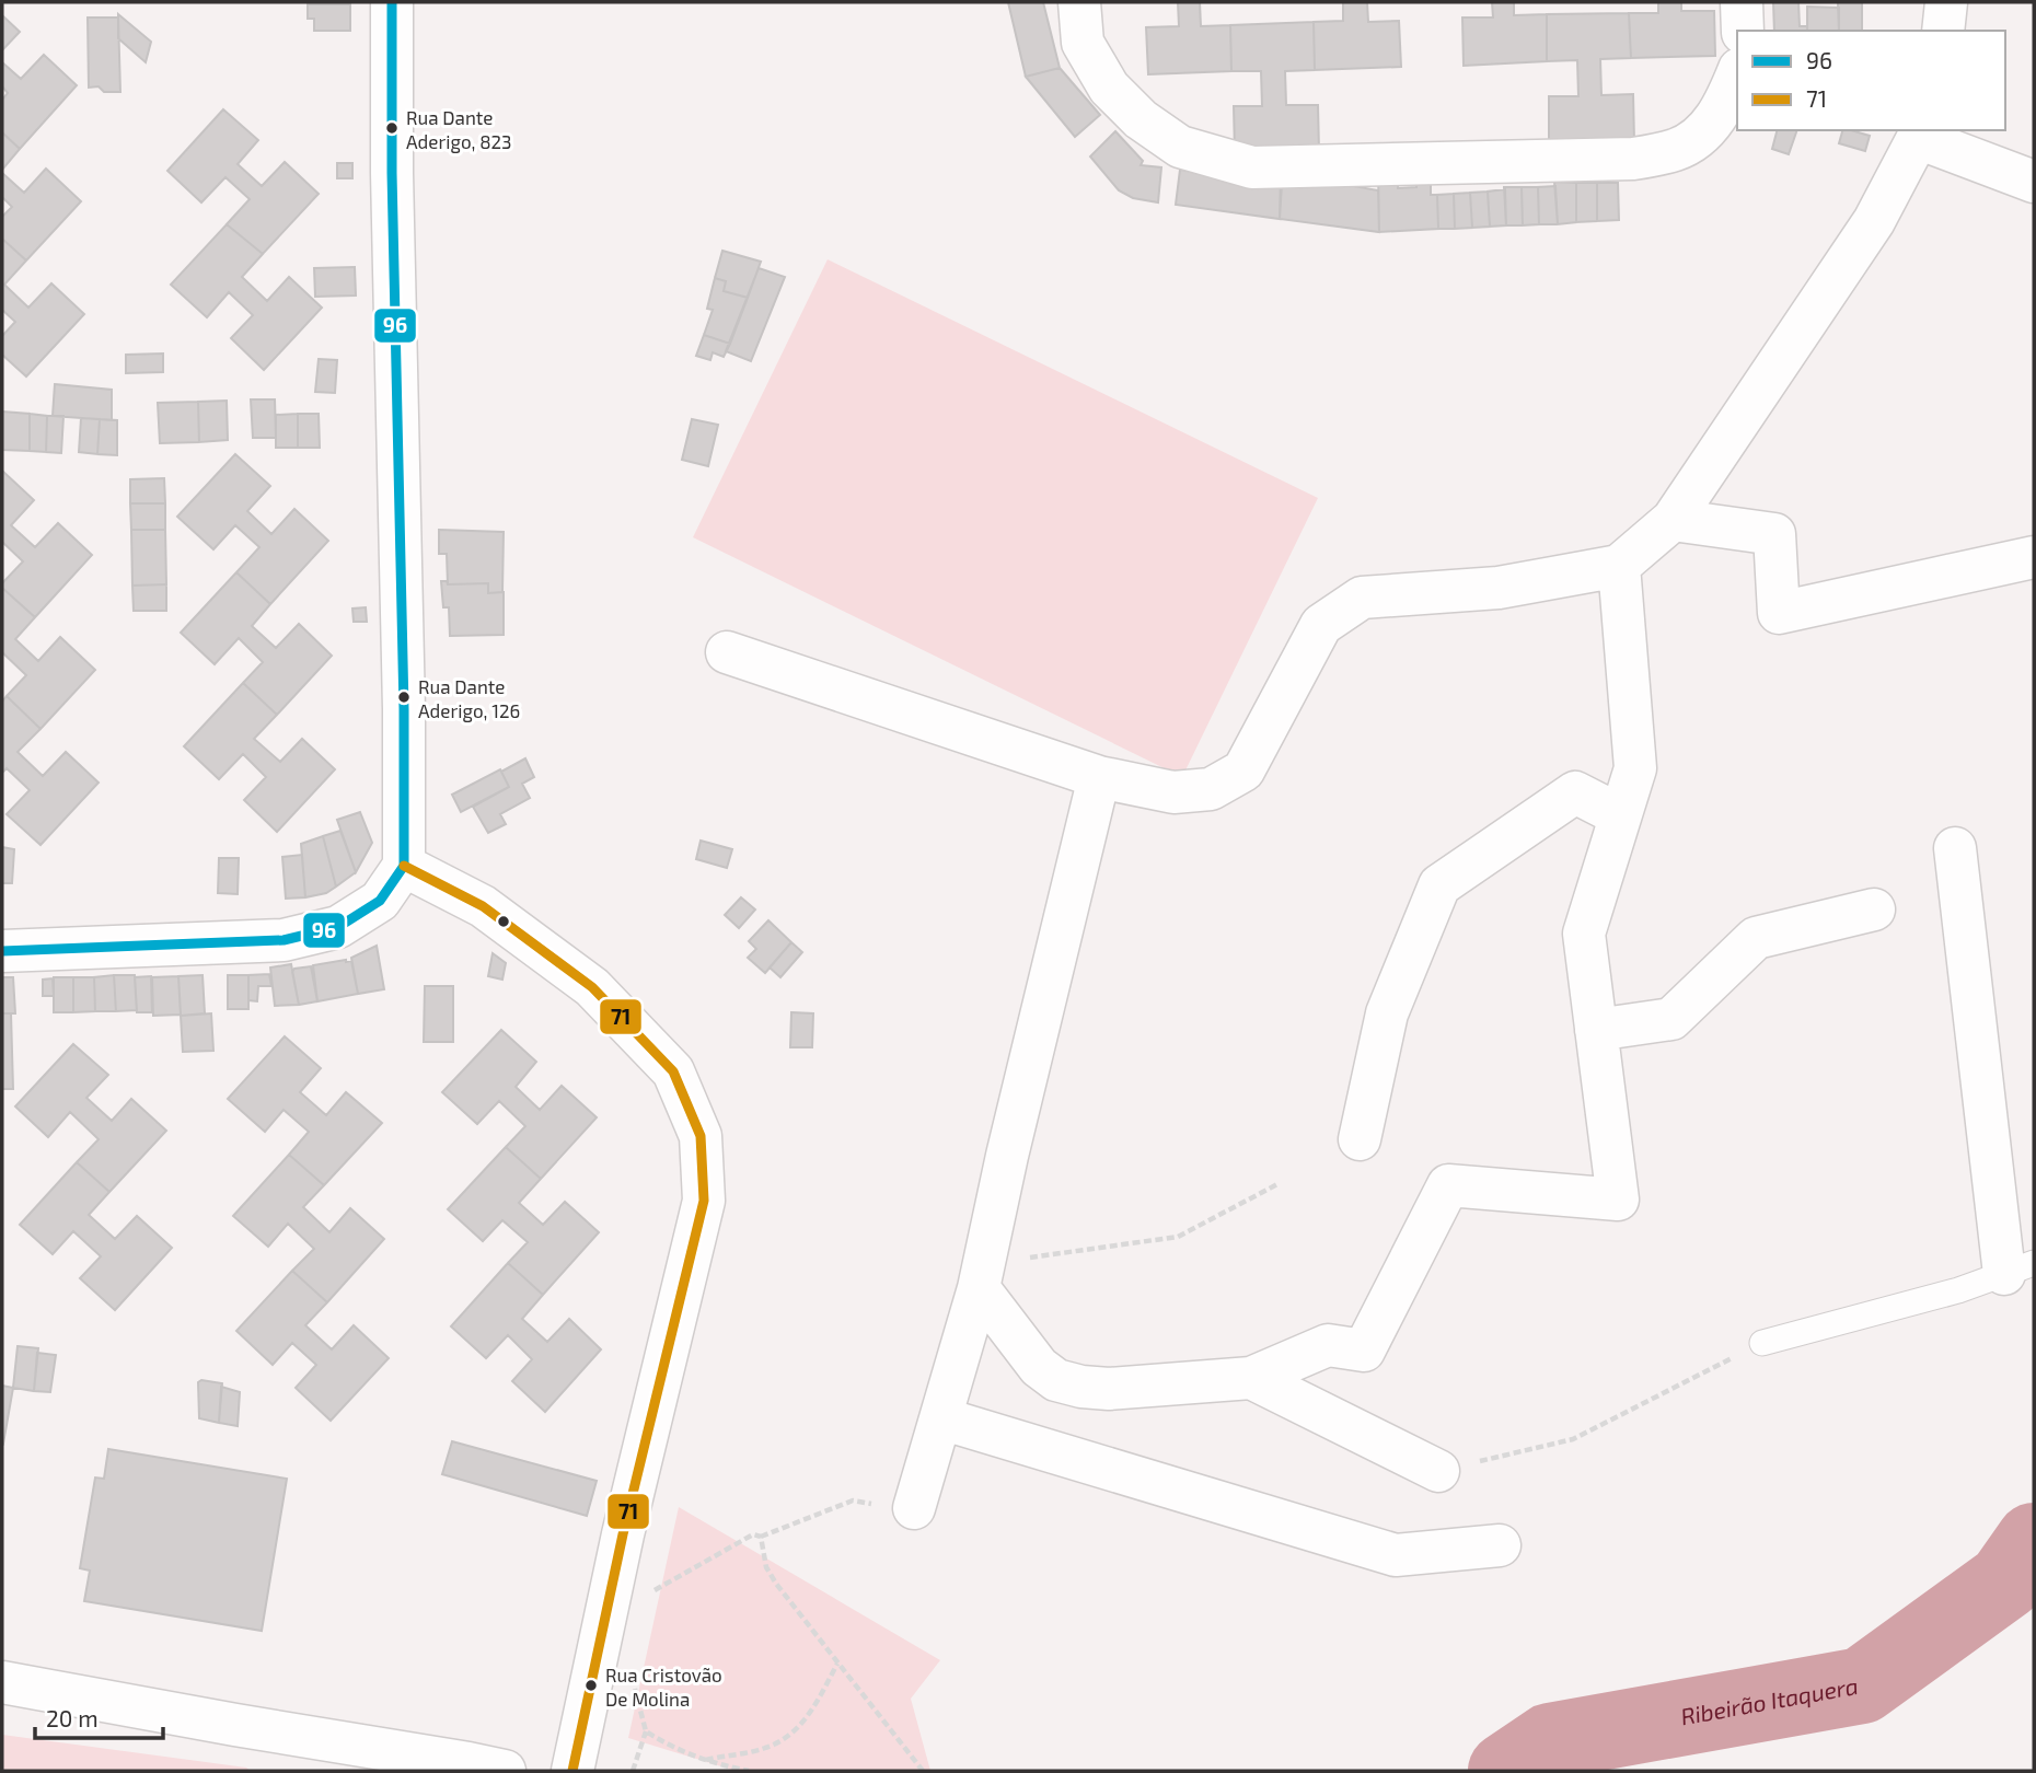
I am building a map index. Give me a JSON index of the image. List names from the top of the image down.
{
  "water": ["Ribeirão Itaquera"],
  "places": ["Rua Dante Aderigo, 823", "Rua Dante Aderigo, 126", "Rua Cristovão De Molina"],
  "lines": ["transit line 96", "transit line 71"],
  "legend": ["96", "71"],
  "scale_bar": "20 m"
}
